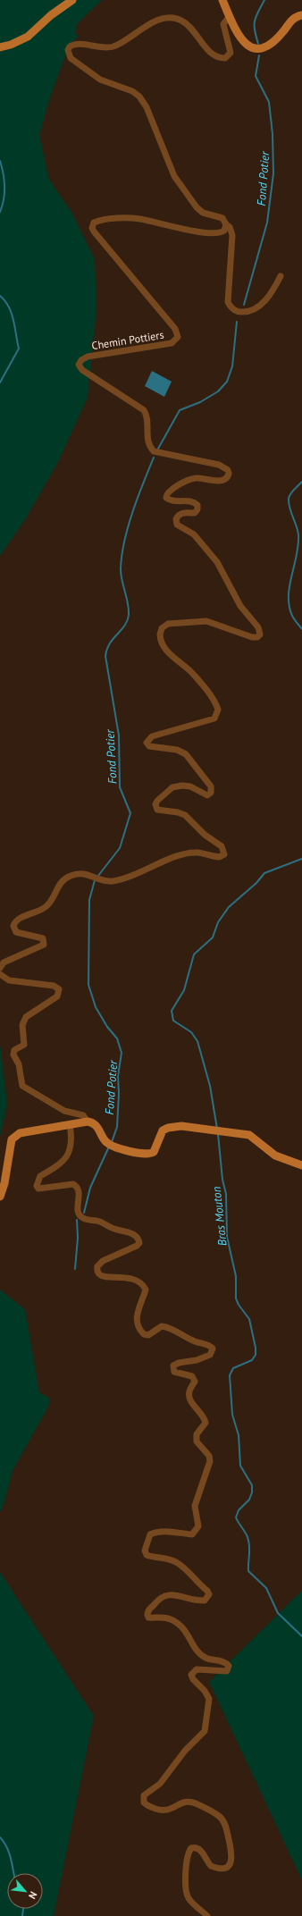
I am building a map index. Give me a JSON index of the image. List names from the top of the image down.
{
  "streets": {
    "street": ["Chemin Pottiers"]
  },
  "water": ["Fond Potier", "Bras Mouton"],
  "north": "bottom right"
}
